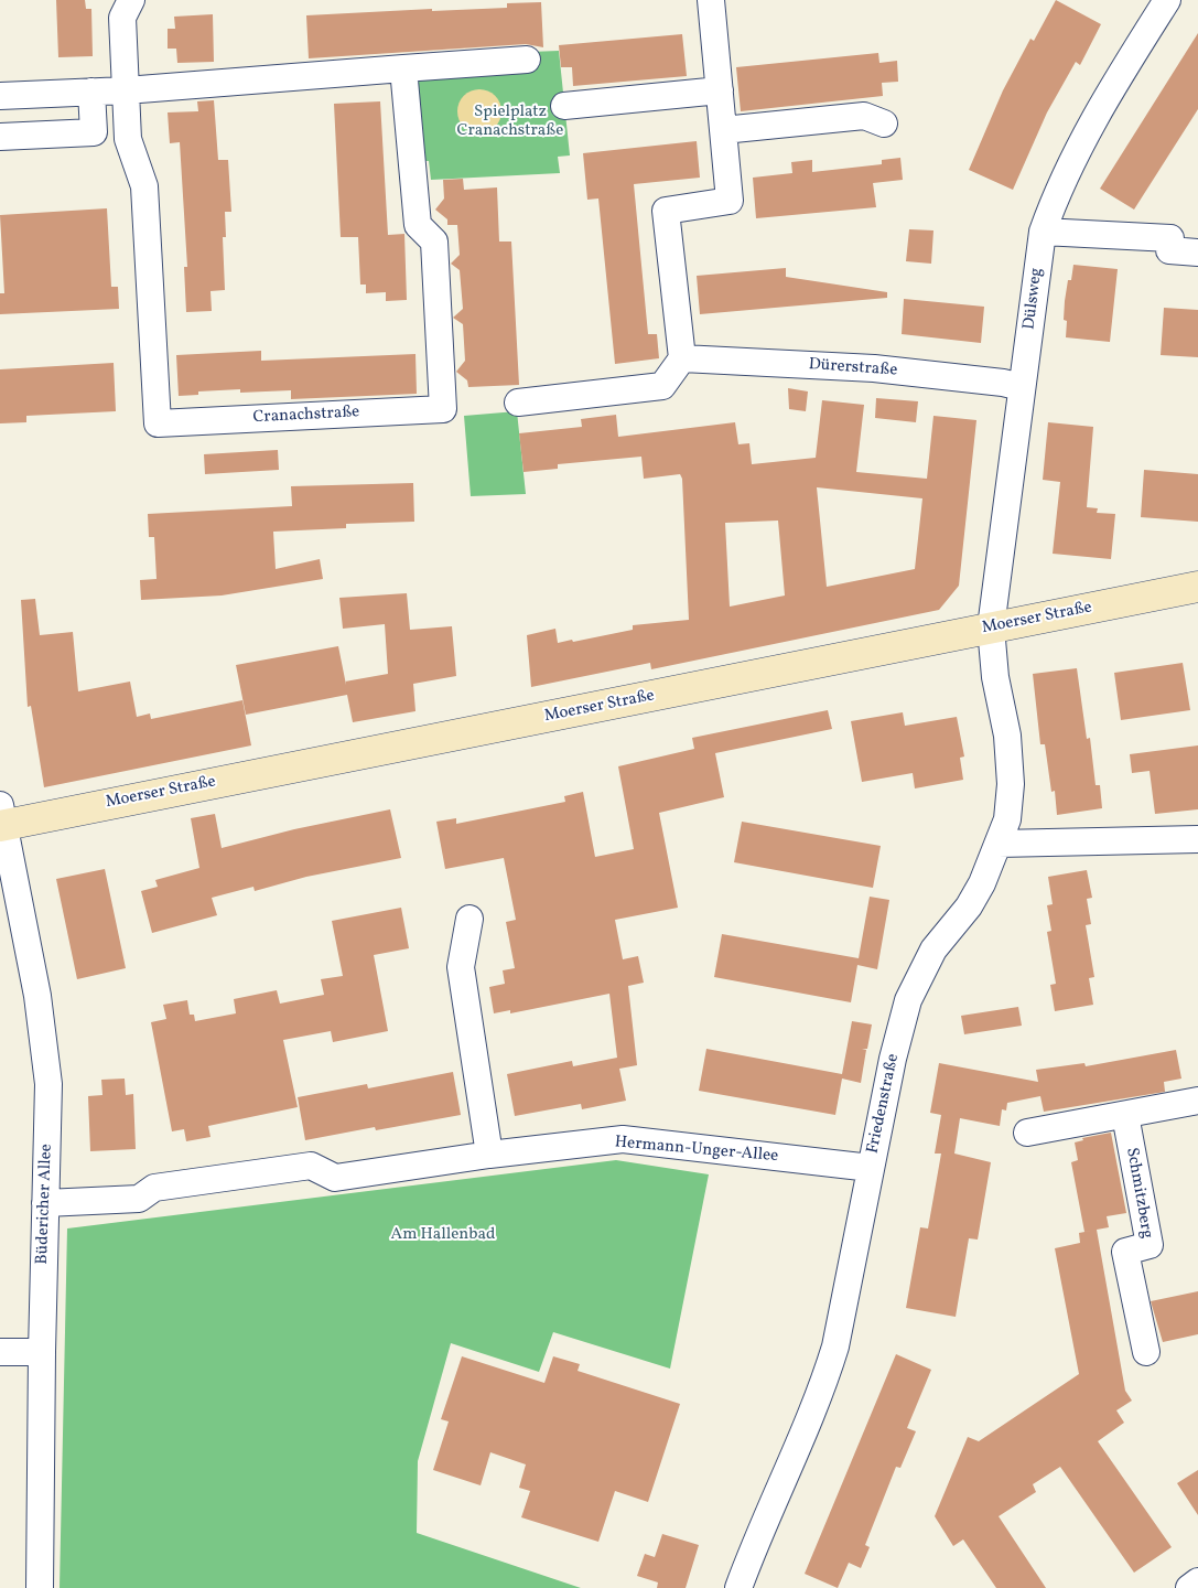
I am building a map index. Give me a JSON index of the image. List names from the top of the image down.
{
  "streets": {
    "main road": ["Moerser Straße"],
    "street": [
      "Dülsweg",
      "Dürerstraße",
      "Cranachstraße",
      "Friedenstraße",
      "Hermann-Unger-Allee",
      "Schmitzberg",
      "Büdericher Allee"
    ]
  },
  "crossings": [
    ["Dülsweg", "Dürerstraße"],
    ["Dülsweg", "Moerser Straße"],
    ["Dülsweg", "Friedenstraße"],
    ["Moerser Straße", "Friedenstraße"],
    ["Moerser Straße", "Büdericher Allee"],
    ["Friedenstraße", "Hermann-Unger-Allee"],
    ["Hermann-Unger-Allee", "Büdericher Allee"]
  ],
  "parks": ["Spielplatz Cranachstraße", "Am Hallenbad"]
}
